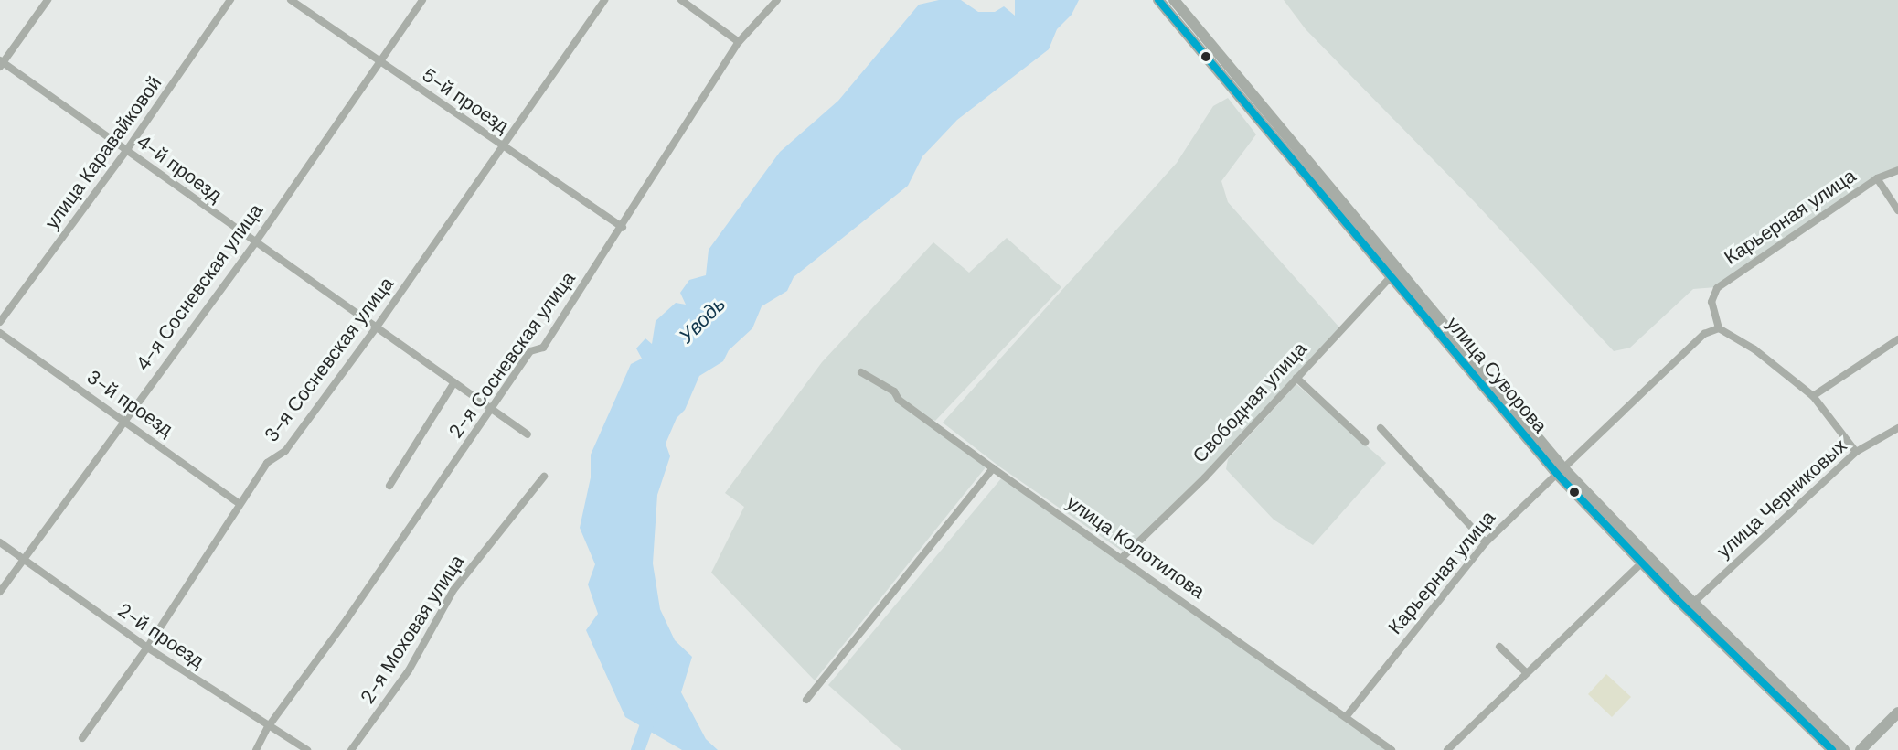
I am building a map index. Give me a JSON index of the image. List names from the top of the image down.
{
  "streets": {
    "main road": ["улица Суворова", "Свободная улица"],
    "street": [
      "5-й проезд",
      "улица Каравайковой",
      "4-й проезд",
      "Карьерная улица",
      "4-я Сосневская улица",
      "2-я Сосневская улица",
      "3-я Сосневская улица",
      "3-й проезд",
      "улица Черниковых",
      "улица Колотилова",
      "2-я Моховая улица",
      "2-й проезд"
    ]
  },
  "crossings": [
    ["5-й проезд", "4-я Сосневская улица"],
    ["5-й проезд", "2-я Сосневская улица"],
    ["5-й проезд", "3-я Сосневская улица"],
    ["улица Каравайковой", "4-й проезд"],
    ["4-й проезд", "4-я Сосневская улица"],
    ["4-й проезд", "2-я Сосневская улица"],
    ["4-й проезд", "3-я Сосневская улица"],
    ["Карьерная улица", "улица Суворова"],
    ["Карьерная улица", "улица Колотилова"],
    ["4-я Сосневская улица", "3-й проезд"],
    ["4-я Сосневская улица", "2-й проезд"],
    ["2-я Сосневская улица", "2-й проезд"],
    ["3-я Сосневская улица", "3-й проезд"],
    ["3-я Сосневская улица", "2-й проезд"],
    ["улица Суворова", "Свободная улица"],
    ["улица Суворова", "улица Черниковых"],
    ["Свободная улица", "улица Колотилова"]
  ],
  "water": ["Уводь"]
}
